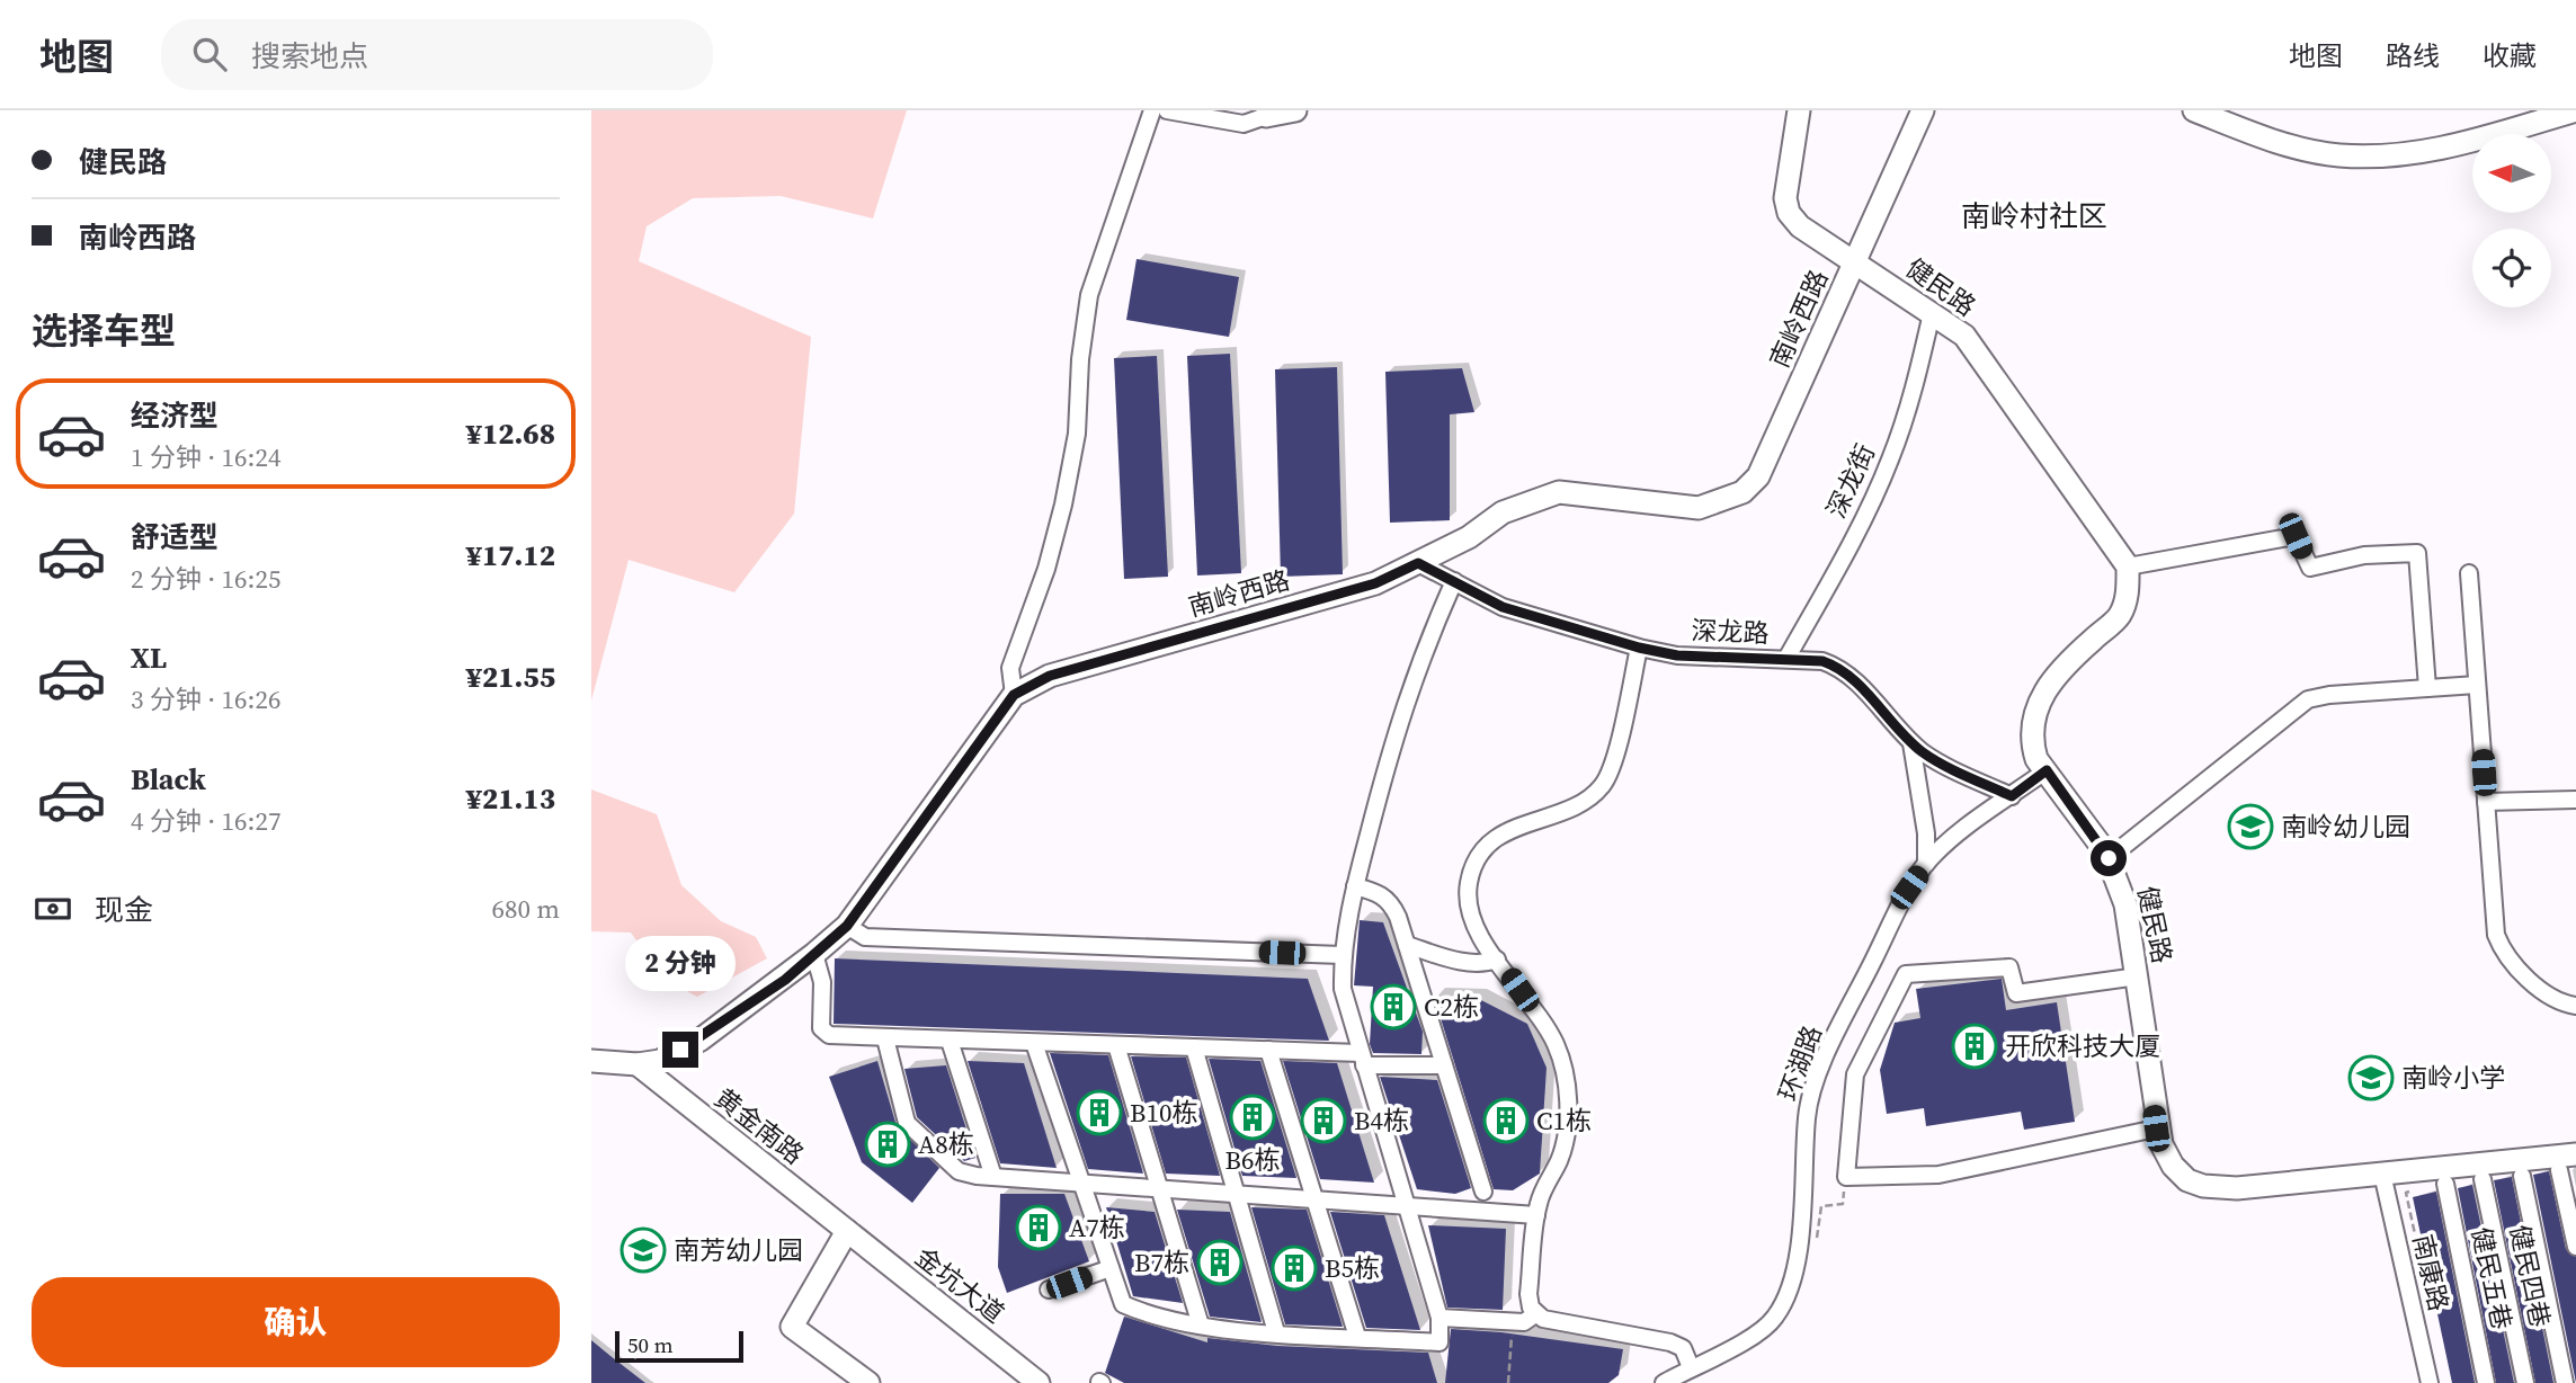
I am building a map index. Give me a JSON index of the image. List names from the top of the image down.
{
  "streets": {
    "street": [
      "健民路",
      "南岭西路",
      "深龙街",
      "深龙路",
      "环湖路",
      "黄金南路",
      "南康路",
      "健民四巷",
      "健民五巷",
      "金坑大道"
    ]
  },
  "crossings": [
    ["健民路", "南岭西路"],
    ["健民路", "深龙街"],
    ["健民路", "环湖路"],
    ["健民路", "南康路"],
    ["南岭西路", "深龙路"],
    ["南岭西路", "黄金南路"],
    ["深龙街", "深龙路"],
    ["深龙路", "环湖路"],
    ["黄金南路", "金坑大道"]
  ],
  "districts": ["南岭村社区"],
  "places": {
    "school or university": ["南岭幼儿园", "南岭小学", "南芳幼儿园"],
    "building": [
      "C2栋",
      "开欣科技大厦",
      "B10栋",
      "B6栋",
      "B4栋",
      "C1栋",
      "A8栋",
      "A7栋",
      "B7栋",
      "B5栋"
    ]
  },
  "scale_bar": "50 m",
  "north": "left",
  "page": {
    "header": "地图",
    "search": "搜索地点",
    "nav": ["地图", "路线", "收藏"],
    "banner": ["健民路", "南岭西路"],
    "heading": "选择车型",
    "list": [
      {
        "name": "经济型",
        "note": "1 分钟 · 16:24",
        "value": "¥12.68"
      },
      {
        "name": "舒适型",
        "note": "2 分钟 · 16:25",
        "value": "¥17.12"
      },
      {
        "name": "XL",
        "note": "3 分钟 · 16:26",
        "value": "¥21.55"
      },
      {
        "name": "Black",
        "note": "4 分钟 · 16:27",
        "value": "¥21.13"
      }
    ],
    "pay": ["现金", "680 m"],
    "bubble": "2 分钟",
    "buttons": "确认",
    "scale": "50 m"
  }
}
